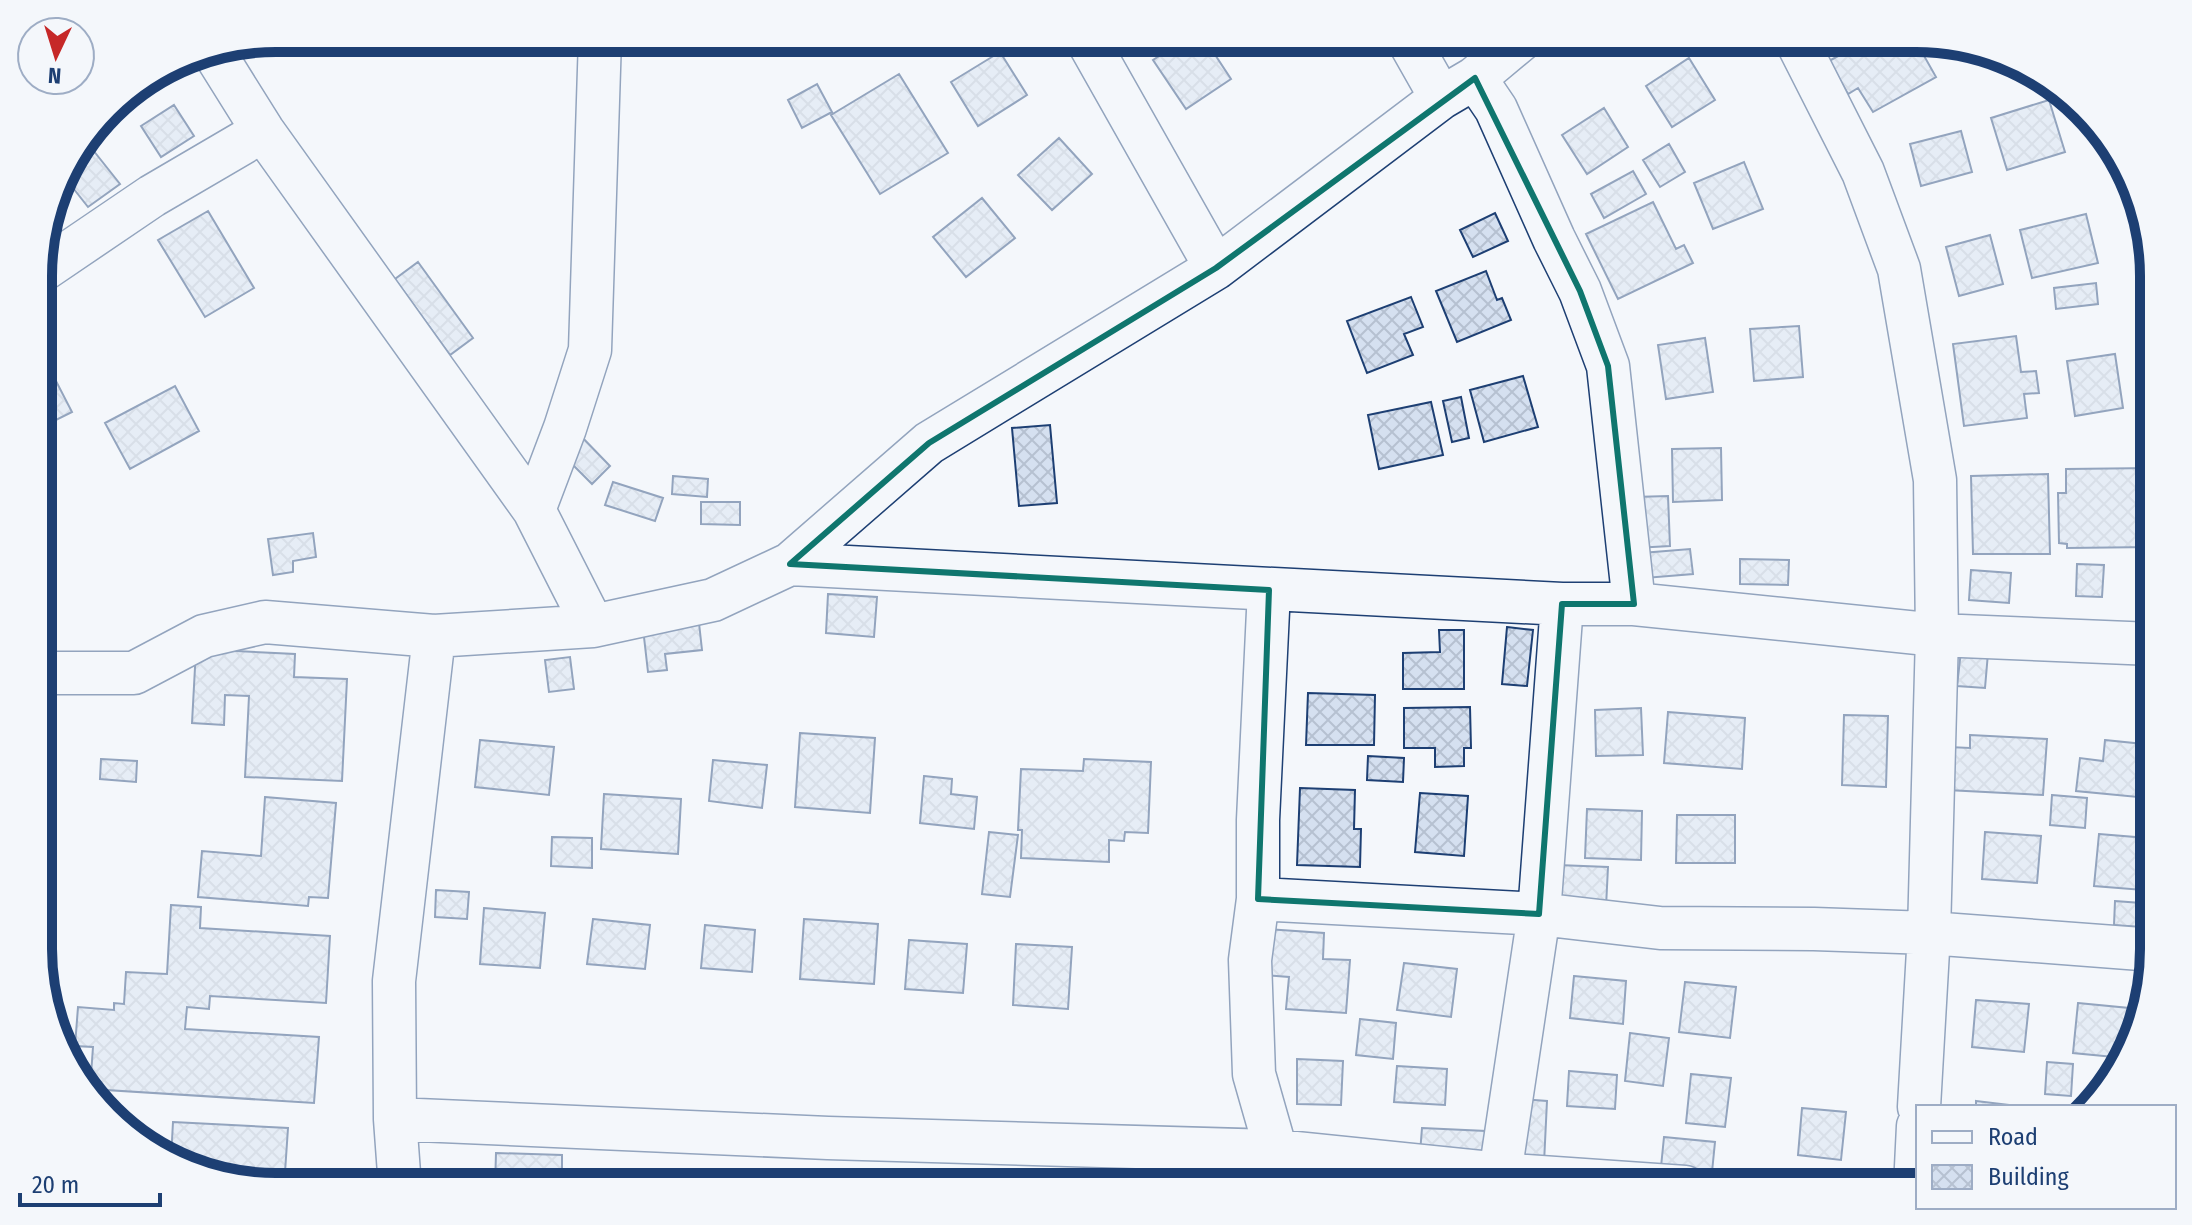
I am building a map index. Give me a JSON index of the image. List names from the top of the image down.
{
  "legend": ["Road", "Building"],
  "scale_bar": "20 m",
  "north": "bottom"
}
